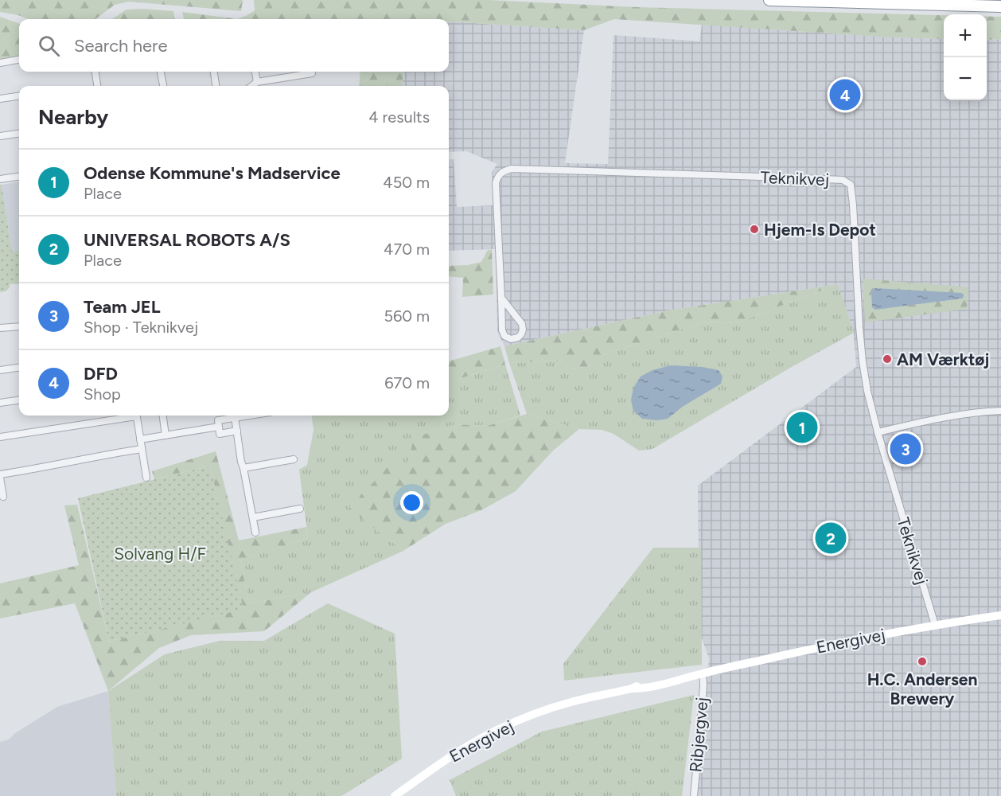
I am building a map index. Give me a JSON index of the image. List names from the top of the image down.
{
  "streets": {
    "street": ["Teknikvej", "Energivej", "Ribjergvej"]
  },
  "crossings": [
    ["Teknikvej", "Energivej"],
    ["Energivej", "Ribjergvej"]
  ],
  "parks": ["Solvang H/F"],
  "places": ["Hjem-Is Depot", "AM Værktøj", "H.C. Andersen Brewery"],
  "page": {
    "map_buttons": ["+", "−"],
    "search": "Search here",
    "pins": [
      "4",
      "1",
      "3",
      "2"
    ],
    "heading": ["Nearby", "4 results"],
    "list": [
      {
        "mark": "1",
        "name": "Odense Kommune's Madservice",
        "note": "Place",
        "value": "450 m"
      },
      {
        "mark": "2",
        "name": "UNIVERSAL ROBOTS A/S",
        "note": "Place",
        "value": "470 m"
      },
      {
        "mark": "3",
        "name": "Team JEL",
        "note": "Shop · Teknikvej",
        "value": "560 m"
      },
      {
        "mark": "4",
        "name": "DFD",
        "note": "Shop",
        "value": "670 m"
      }
    ]
  }
}
